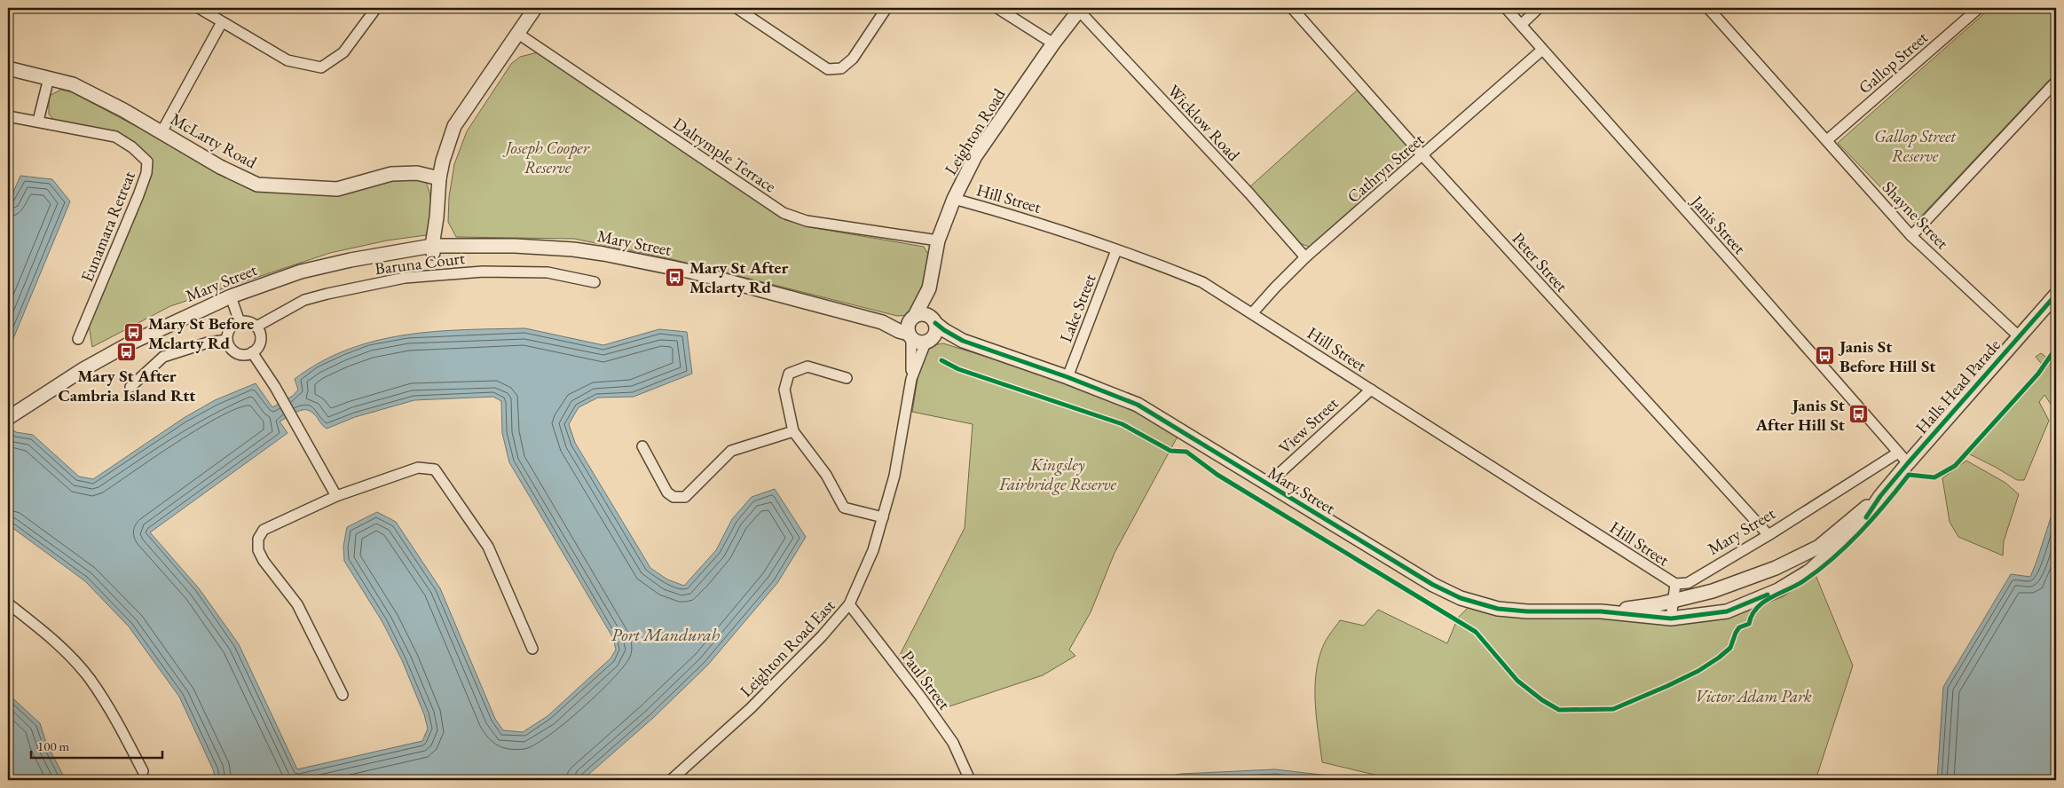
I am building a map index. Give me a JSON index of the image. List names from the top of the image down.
{
  "streets": {
    "street": [
      "Gallop Street",
      "Wicklow Road",
      "Leighton Road",
      "McLarty Road",
      "Dalrymple Terrace",
      "Cathryn Street",
      "Hill Street",
      "Shayne Street",
      "Janis Street",
      "Eunamara Retreat",
      "Mary Street",
      "Peter Street",
      "Baruna Court",
      "Lake Street",
      "Halls Head Parade",
      "View Street",
      "Leighton Road East",
      "Paul Street"
    ]
  },
  "crossings": [
    ["Gallop Street", "Shayne Street"],
    ["Wicklow Road", "Leighton Road"],
    ["Wicklow Road", "Cathryn Street"],
    ["Leighton Road", "Dalrymple Terrace"],
    ["Leighton Road", "Hill Street"],
    ["Leighton Road", "Mary Street"],
    ["Leighton Road", "Leighton Road East"],
    ["Cathryn Street", "Hill Street"],
    ["Cathryn Street", "Janis Street"],
    ["Cathryn Street", "Peter Street"],
    ["Hill Street", "Mary Street"],
    ["Hill Street", "Lake Street"],
    ["Hill Street", "View Street"],
    ["Shayne Street", "Halls Head Parade"],
    ["Janis Street", "Mary Street"],
    ["Janis Street", "Halls Head Parade"],
    ["Mary Street", "Peter Street"],
    ["Mary Street", "Lake Street"],
    ["Mary Street", "Halls Head Parade"],
    ["Mary Street", "View Street"],
    ["Mary Street", "Leighton Road East"],
    ["Leighton Road East", "Paul Street"]
  ],
  "water": ["Port Mandurah"],
  "parks": [
    "Gallop Street Reserve",
    "Joseph Cooper Reserve",
    "Kingsley Fairbridge Reserve",
    "Victor Adam Park"
  ],
  "places": {
    "bus stop": [
      "Mary St After Mclarty Rd",
      "Mary St Before Mclarty Rd",
      "Mary St After Cambria Island Rtt",
      "Janis St Before Hill St",
      "Janis St After Hill St"
    ]
  },
  "scale_bar": "100 m"
}
